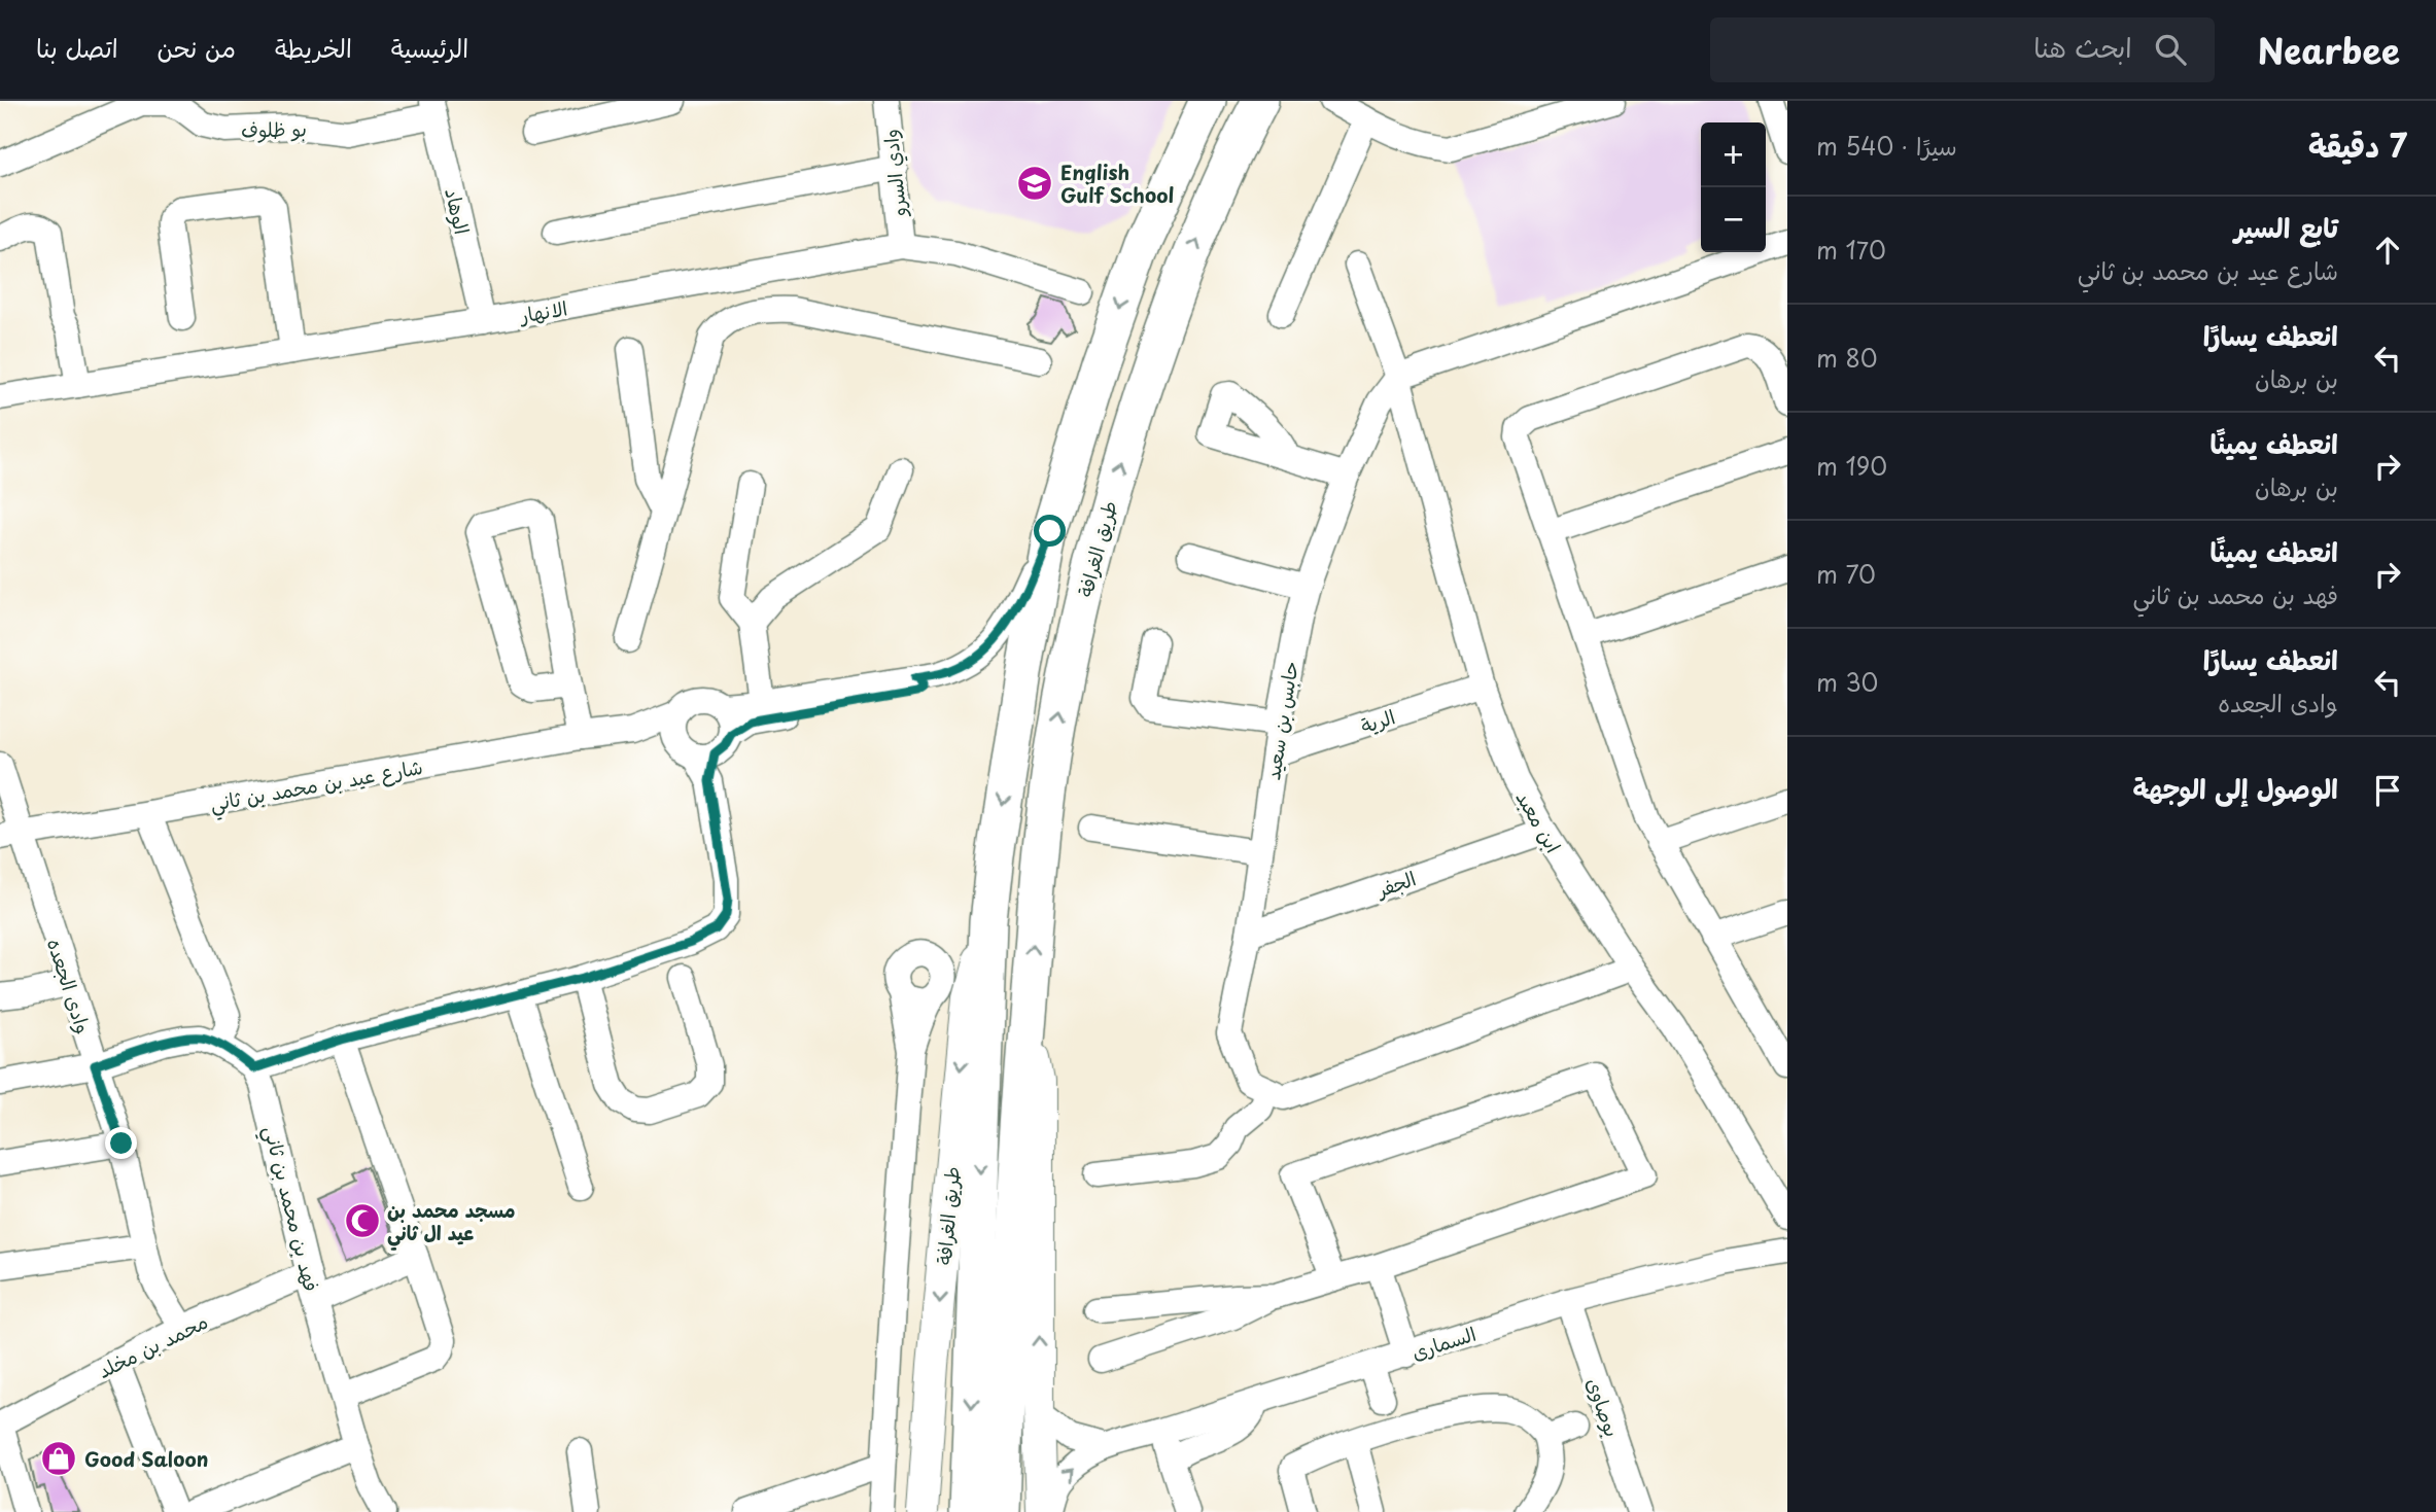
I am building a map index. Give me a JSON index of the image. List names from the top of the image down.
{
  "streets": {
    "highway": ["طريق الغرافة"],
    "street": [
      "بو ظلوف",
      "وادي السرو",
      "الوهاد",
      "الانهار",
      "حابس بن سعيد",
      "الرية",
      "شارع عيد بن محمد بن ثاني",
      "ابن معبد",
      "الجفر",
      "وادى الجعده",
      "فهد بن محمد بن ثاني",
      "السمارى",
      "محمد بن مخلد",
      "بوصاوى"
    ]
  },
  "crossings": [
    ["بو ظلوف", "الوهاد"],
    ["وادي السرو", "الانهار"],
    ["الوهاد", "الانهار"],
    ["حابس بن سعيد", "الرية"],
    ["حابس بن سعيد", "ابن معبد"],
    ["حابس بن سعيد", "الجفر"],
    ["الرية", "ابن معبد"],
    ["شارع عيد بن محمد بن ثاني", "وادى الجعده"],
    ["ابن معبد", "الجفر"],
    ["وادى الجعده", "محمد بن مخلد"],
    ["فهد بن محمد بن ثاني", "محمد بن مخلد"],
    ["السمارى", "بوصاوى"]
  ],
  "places": {
    "school or university": ["English Gulf School"],
    "mosque": ["مسجد محمد بن عيد ال ثاني"],
    "shop": ["Good Saloon"]
  },
  "page": {
    "header": "Nearbee",
    "search": "ابحث هنا",
    "nav": [
      "الرئيسية",
      "الخريطة",
      "من نحن",
      "اتصل بنا"
    ],
    "heading": ["7 دقيقة", "سيرًا · 540 m"],
    "map_buttons": ["+", "−"],
    "list": [
      ["تابع السير", "شارع عيد بن محمد بن ثاني", "170 m"],
      ["انعطف يسارًا", "بن برهان", "80 m"],
      ["انعطف يمينًا", "بن برهان", "190 m"],
      ["انعطف يمينًا", "فهد بن محمد بن ثاني", "70 m"],
      ["انعطف يسارًا", "وادى الجعده", "30 m"],
      "الوصول إلى الوجهة"
    ]
  }
}
